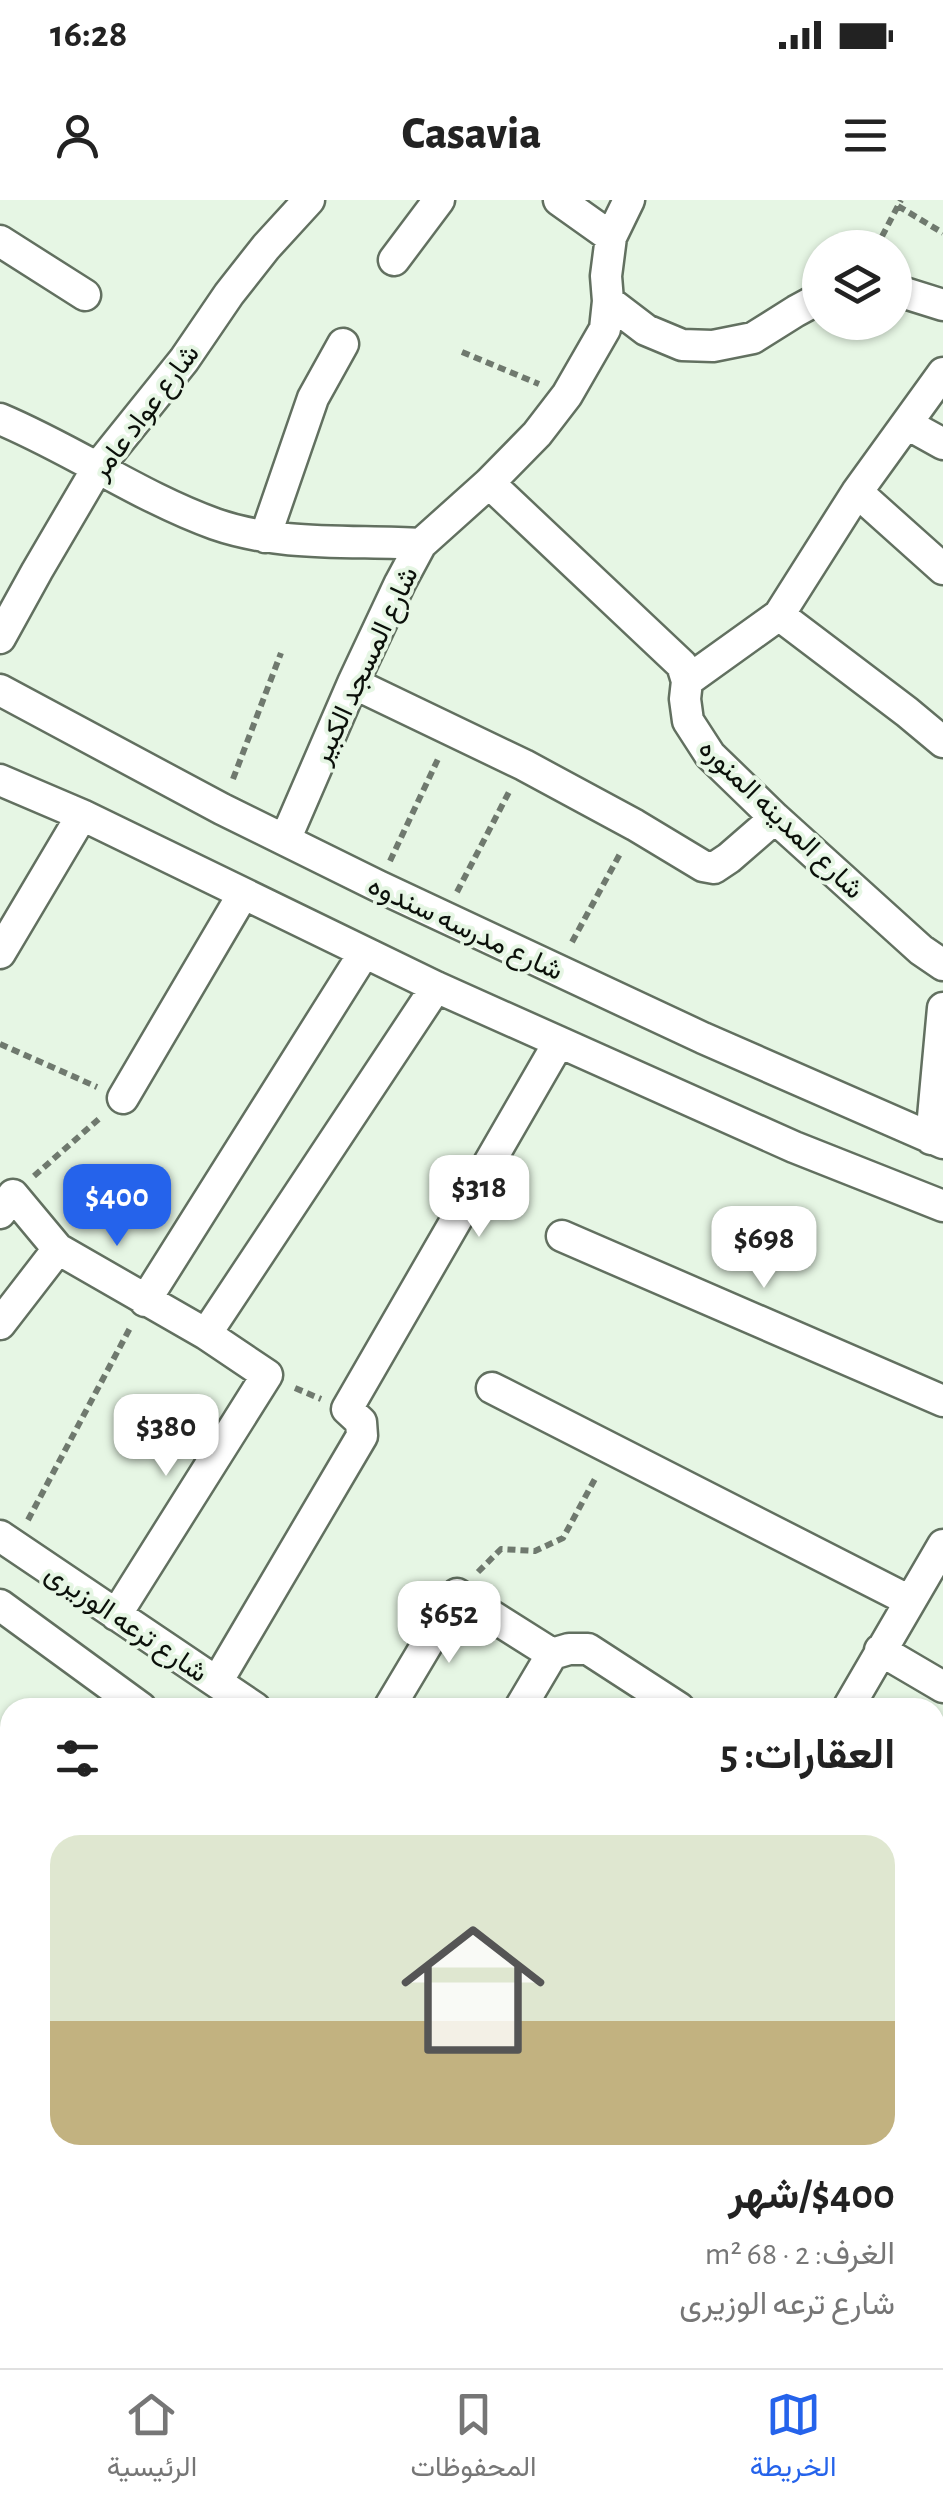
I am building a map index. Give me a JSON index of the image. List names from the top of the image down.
{
  "streets": {
    "street": [
      "شارع عواد عامر",
      "شارع المسجد الكبير",
      "شارع المدينه المنوره",
      "شارع مدرسه سندوه",
      "شارع ترعه الوزيرى"
    ]
  },
  "crossings": [
    ["شارع المسجد الكبير", "شارع المدينه المنوره"],
    ["شارع المسجد الكبير", "شارع مدرسه سندوه"]
  ],
  "page": {
    "status": "16:28",
    "header": "Casavia",
    "price": [
      "$318",
      "$400",
      "$698",
      "$380",
      "$652"
    ],
    "heading": "العقارات: 5",
    "list": [
      {
        "name": "$400/شهر",
        "note": "الغرف: 2 · 68 m² · شارع ترعه الوزيرى"
      }
    ],
    "tabs": ["الخريطة", "المحفوظات", "الرئيسية"]
  }
}
